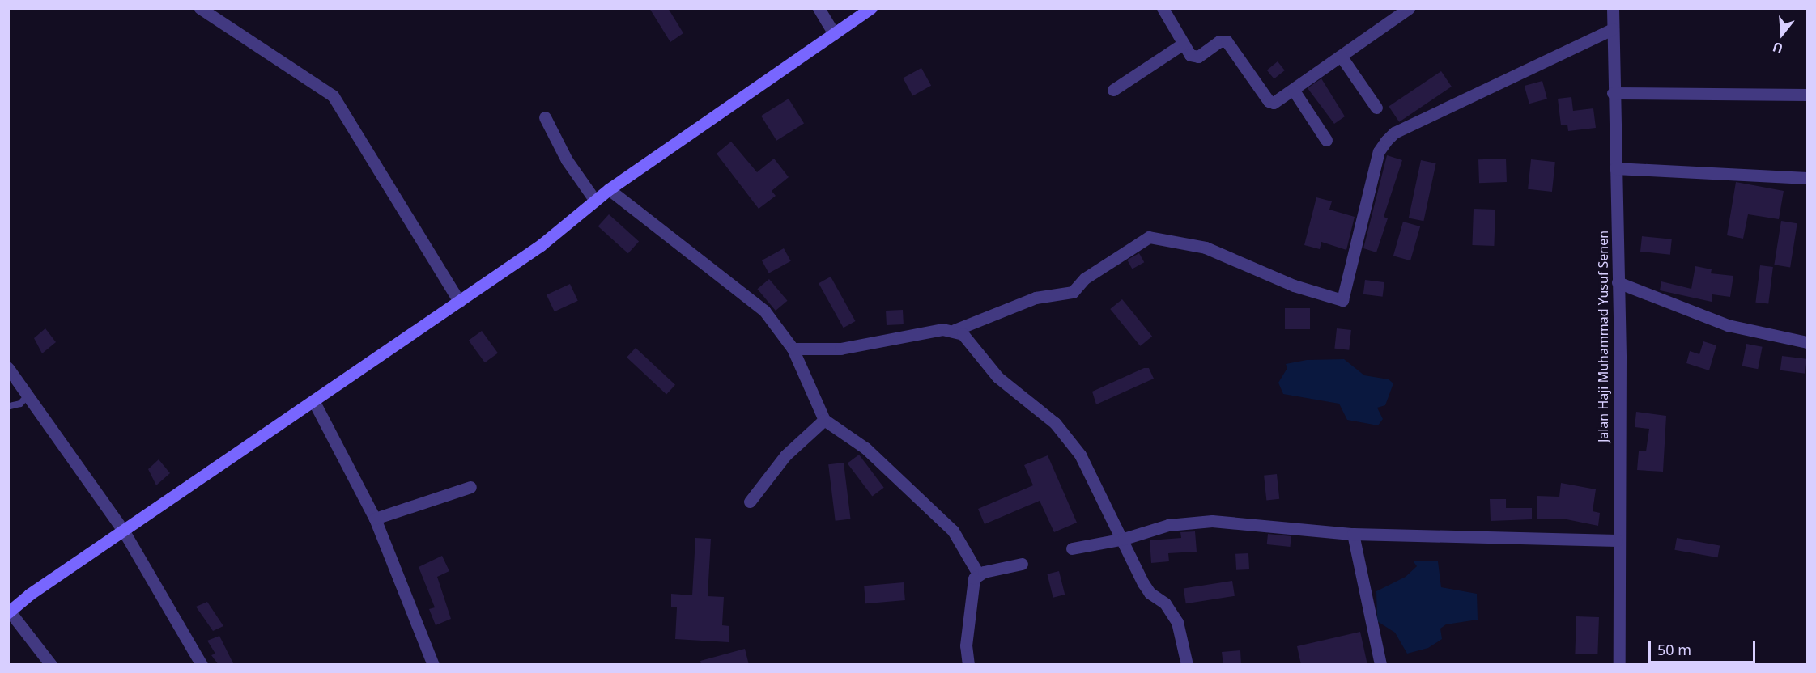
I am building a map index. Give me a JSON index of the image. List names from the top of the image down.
{
  "streets": {
    "street": ["Jalan Haji Muhammad Yusuf Senen"]
  },
  "scale_bar": "50 m",
  "north": "bottom"
}
